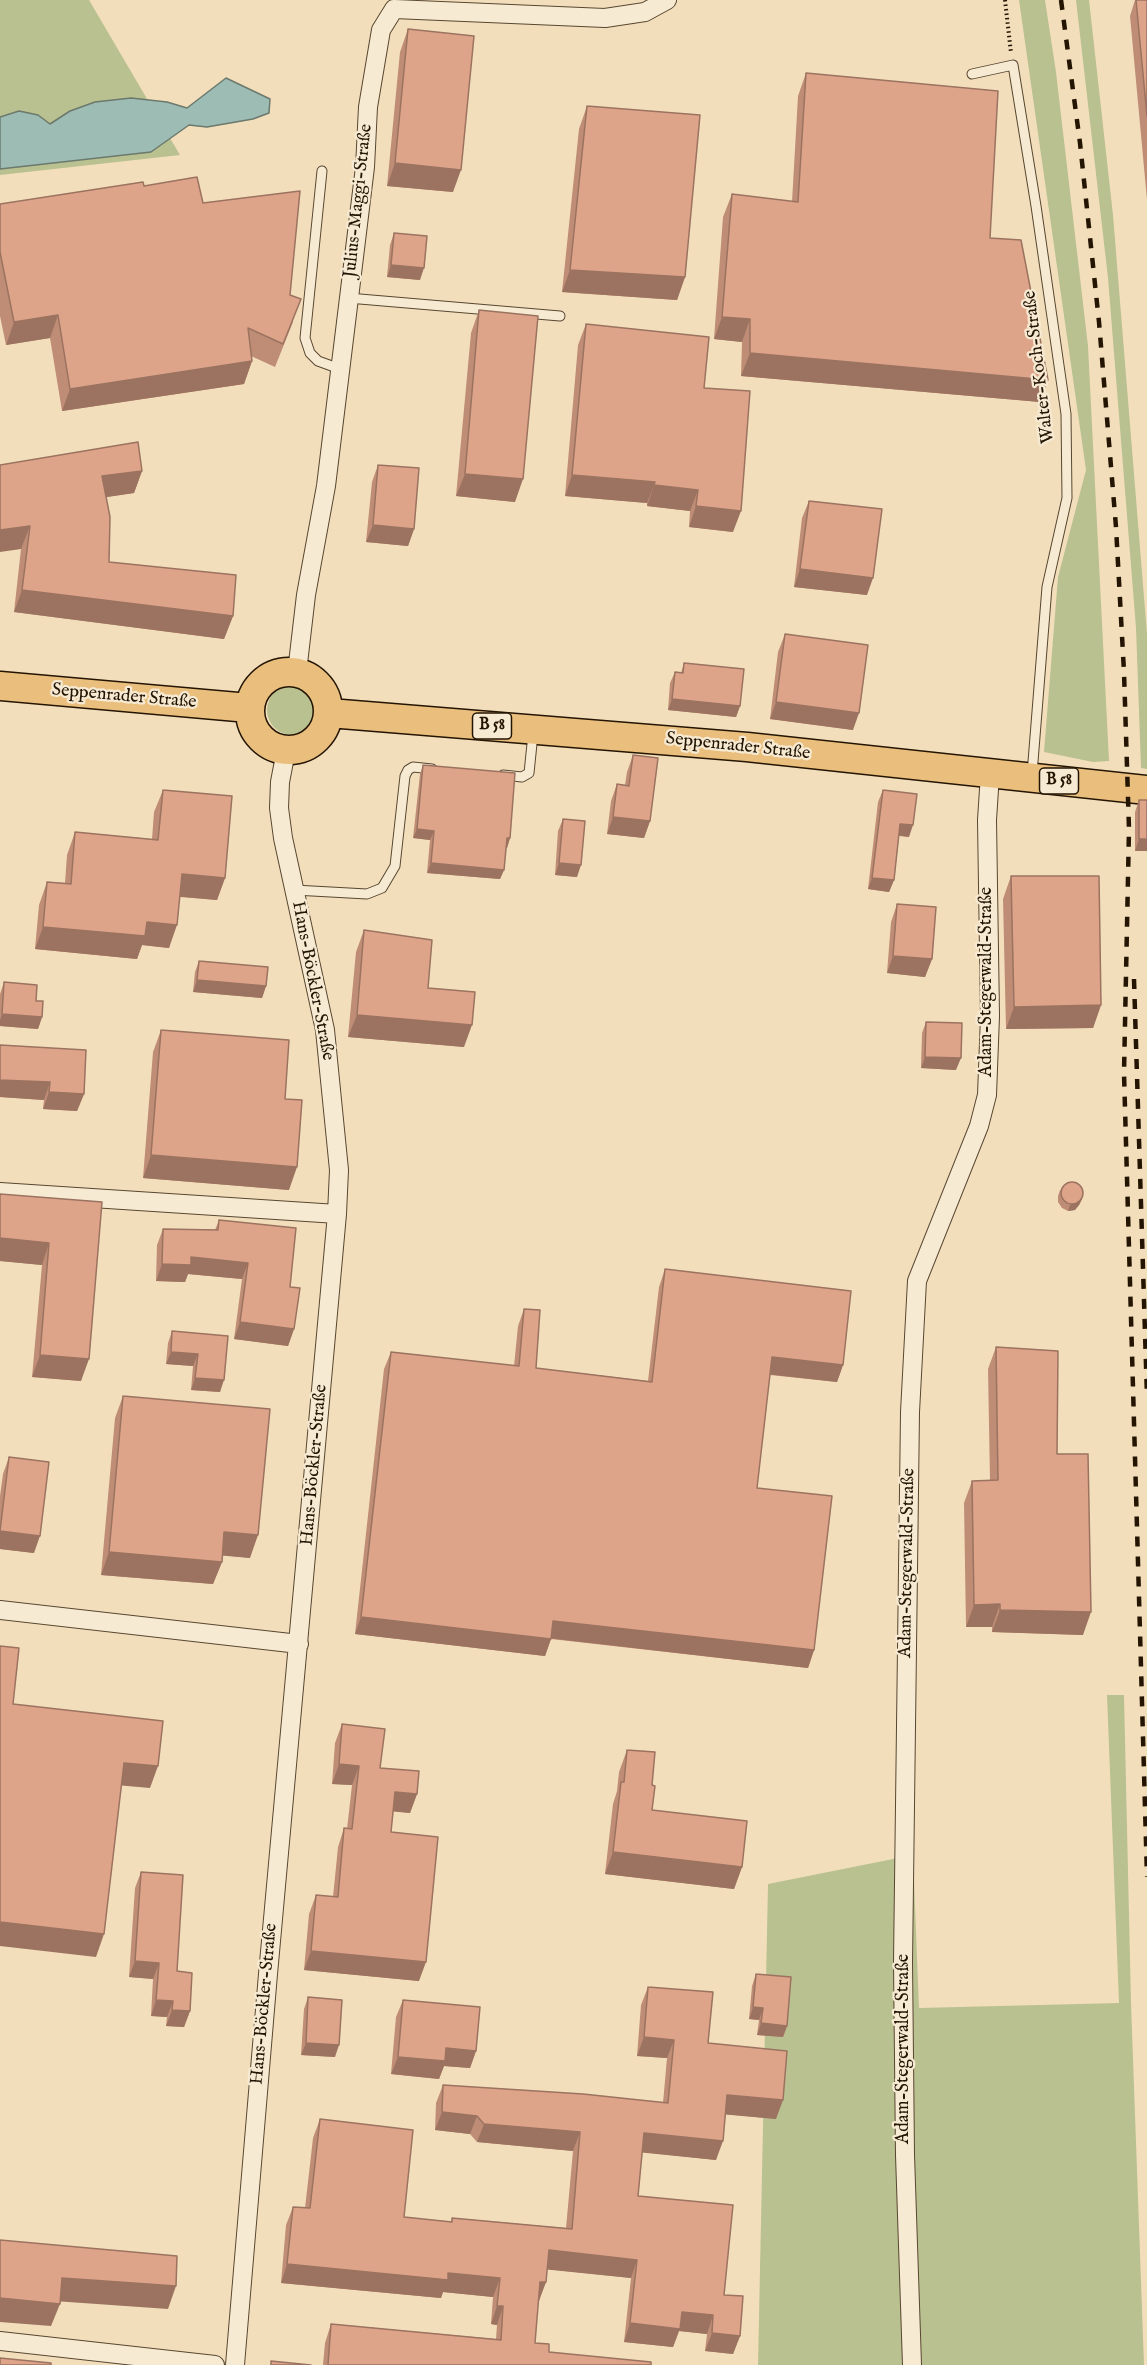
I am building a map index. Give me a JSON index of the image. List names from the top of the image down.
{
  "streets": {
    "main road": ["Seppenrader Straße", "B 58"],
    "street": ["Julius-Maggi-Straße", "Hans-Böckler-Straße", "Adam-Stegerwald-Straße"],
    "lane": ["Walter-Koch-Straße"]
  },
  "crossings": [
    ["Julius-Maggi-Straße", "Seppenrader Straße"],
    ["Julius-Maggi-Straße", "Hans-Böckler-Straße"],
    ["Walter-Koch-Straße", "Seppenrader Straße"],
    ["Seppenrader Straße", "Hans-Böckler-Straße"],
    ["Seppenrader Straße", "Adam-Stegerwald-Straße"]
  ]
}
